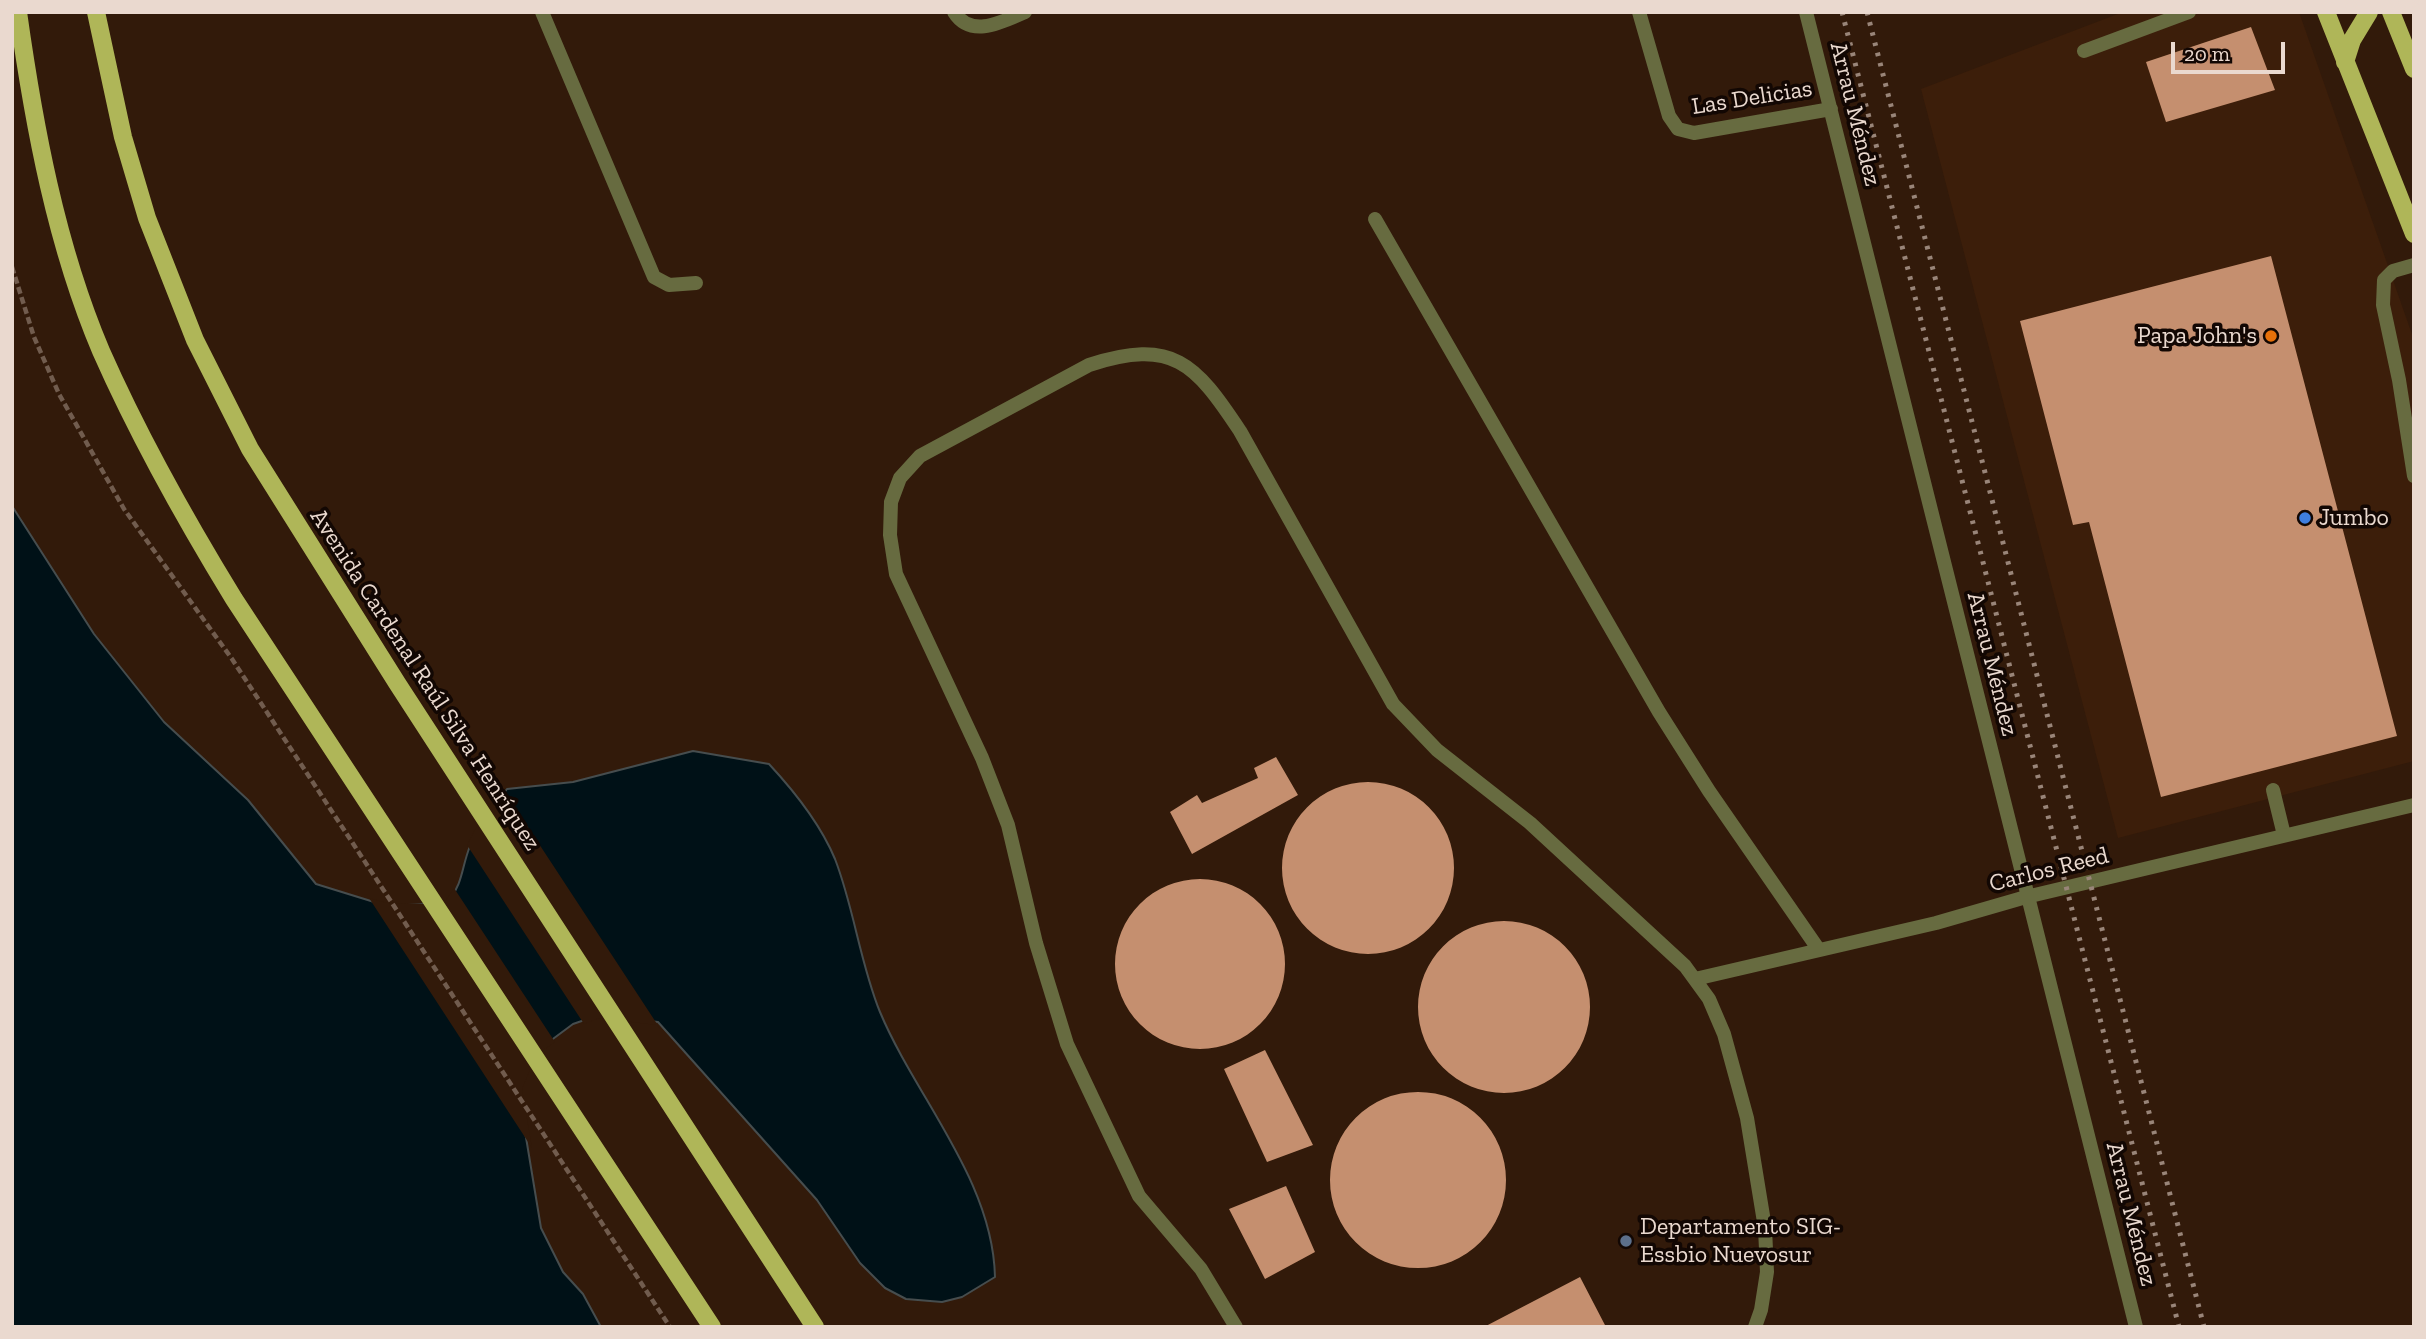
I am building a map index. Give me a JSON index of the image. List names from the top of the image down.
{
  "streets": {
    "main road": ["Avenida Cardenal Raúl Silva Henríquez"],
    "street": ["Las Delicias", "Arrau Méndez", "Carlos Reed"]
  },
  "crossings": [
    ["Las Delicias", "Arrau Méndez"],
    ["Arrau Méndez", "Carlos Reed"]
  ],
  "places": ["Papa John's", "Jumbo", "Departamento SIG- Essbio Nuevosur"],
  "scale_bar": "20 m"
}
